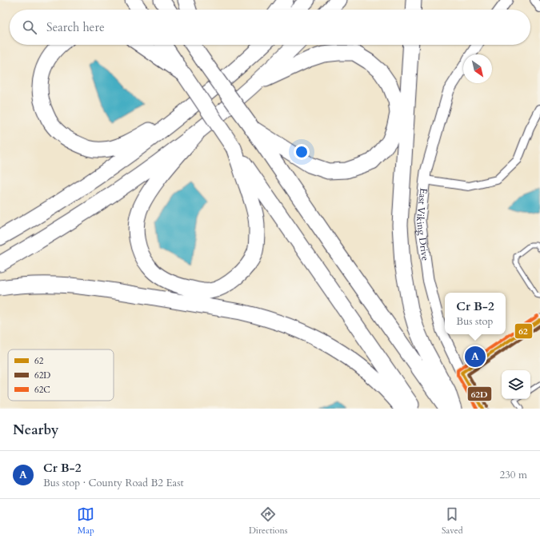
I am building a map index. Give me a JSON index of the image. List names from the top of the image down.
{
  "streets": {
    "street": ["East Viking Drive"]
  },
  "lines": ["transit line 62C", "transit line 62", "transit line 62D"],
  "legend": ["62", "62D", "62C"],
  "north": "bottom right",
  "page": {
    "search": "Search here",
    "popup": ["Cr B-2", "Bus stop"],
    "pins": "A",
    "heading": "Nearby",
    "list": [
      {
        "mark": "A",
        "name": "Cr B-2",
        "note": "Bus stop · County Road B2 East",
        "value": "230 m"
      }
    ],
    "nav": ["Map", "Directions", "Saved"]
  }
}
